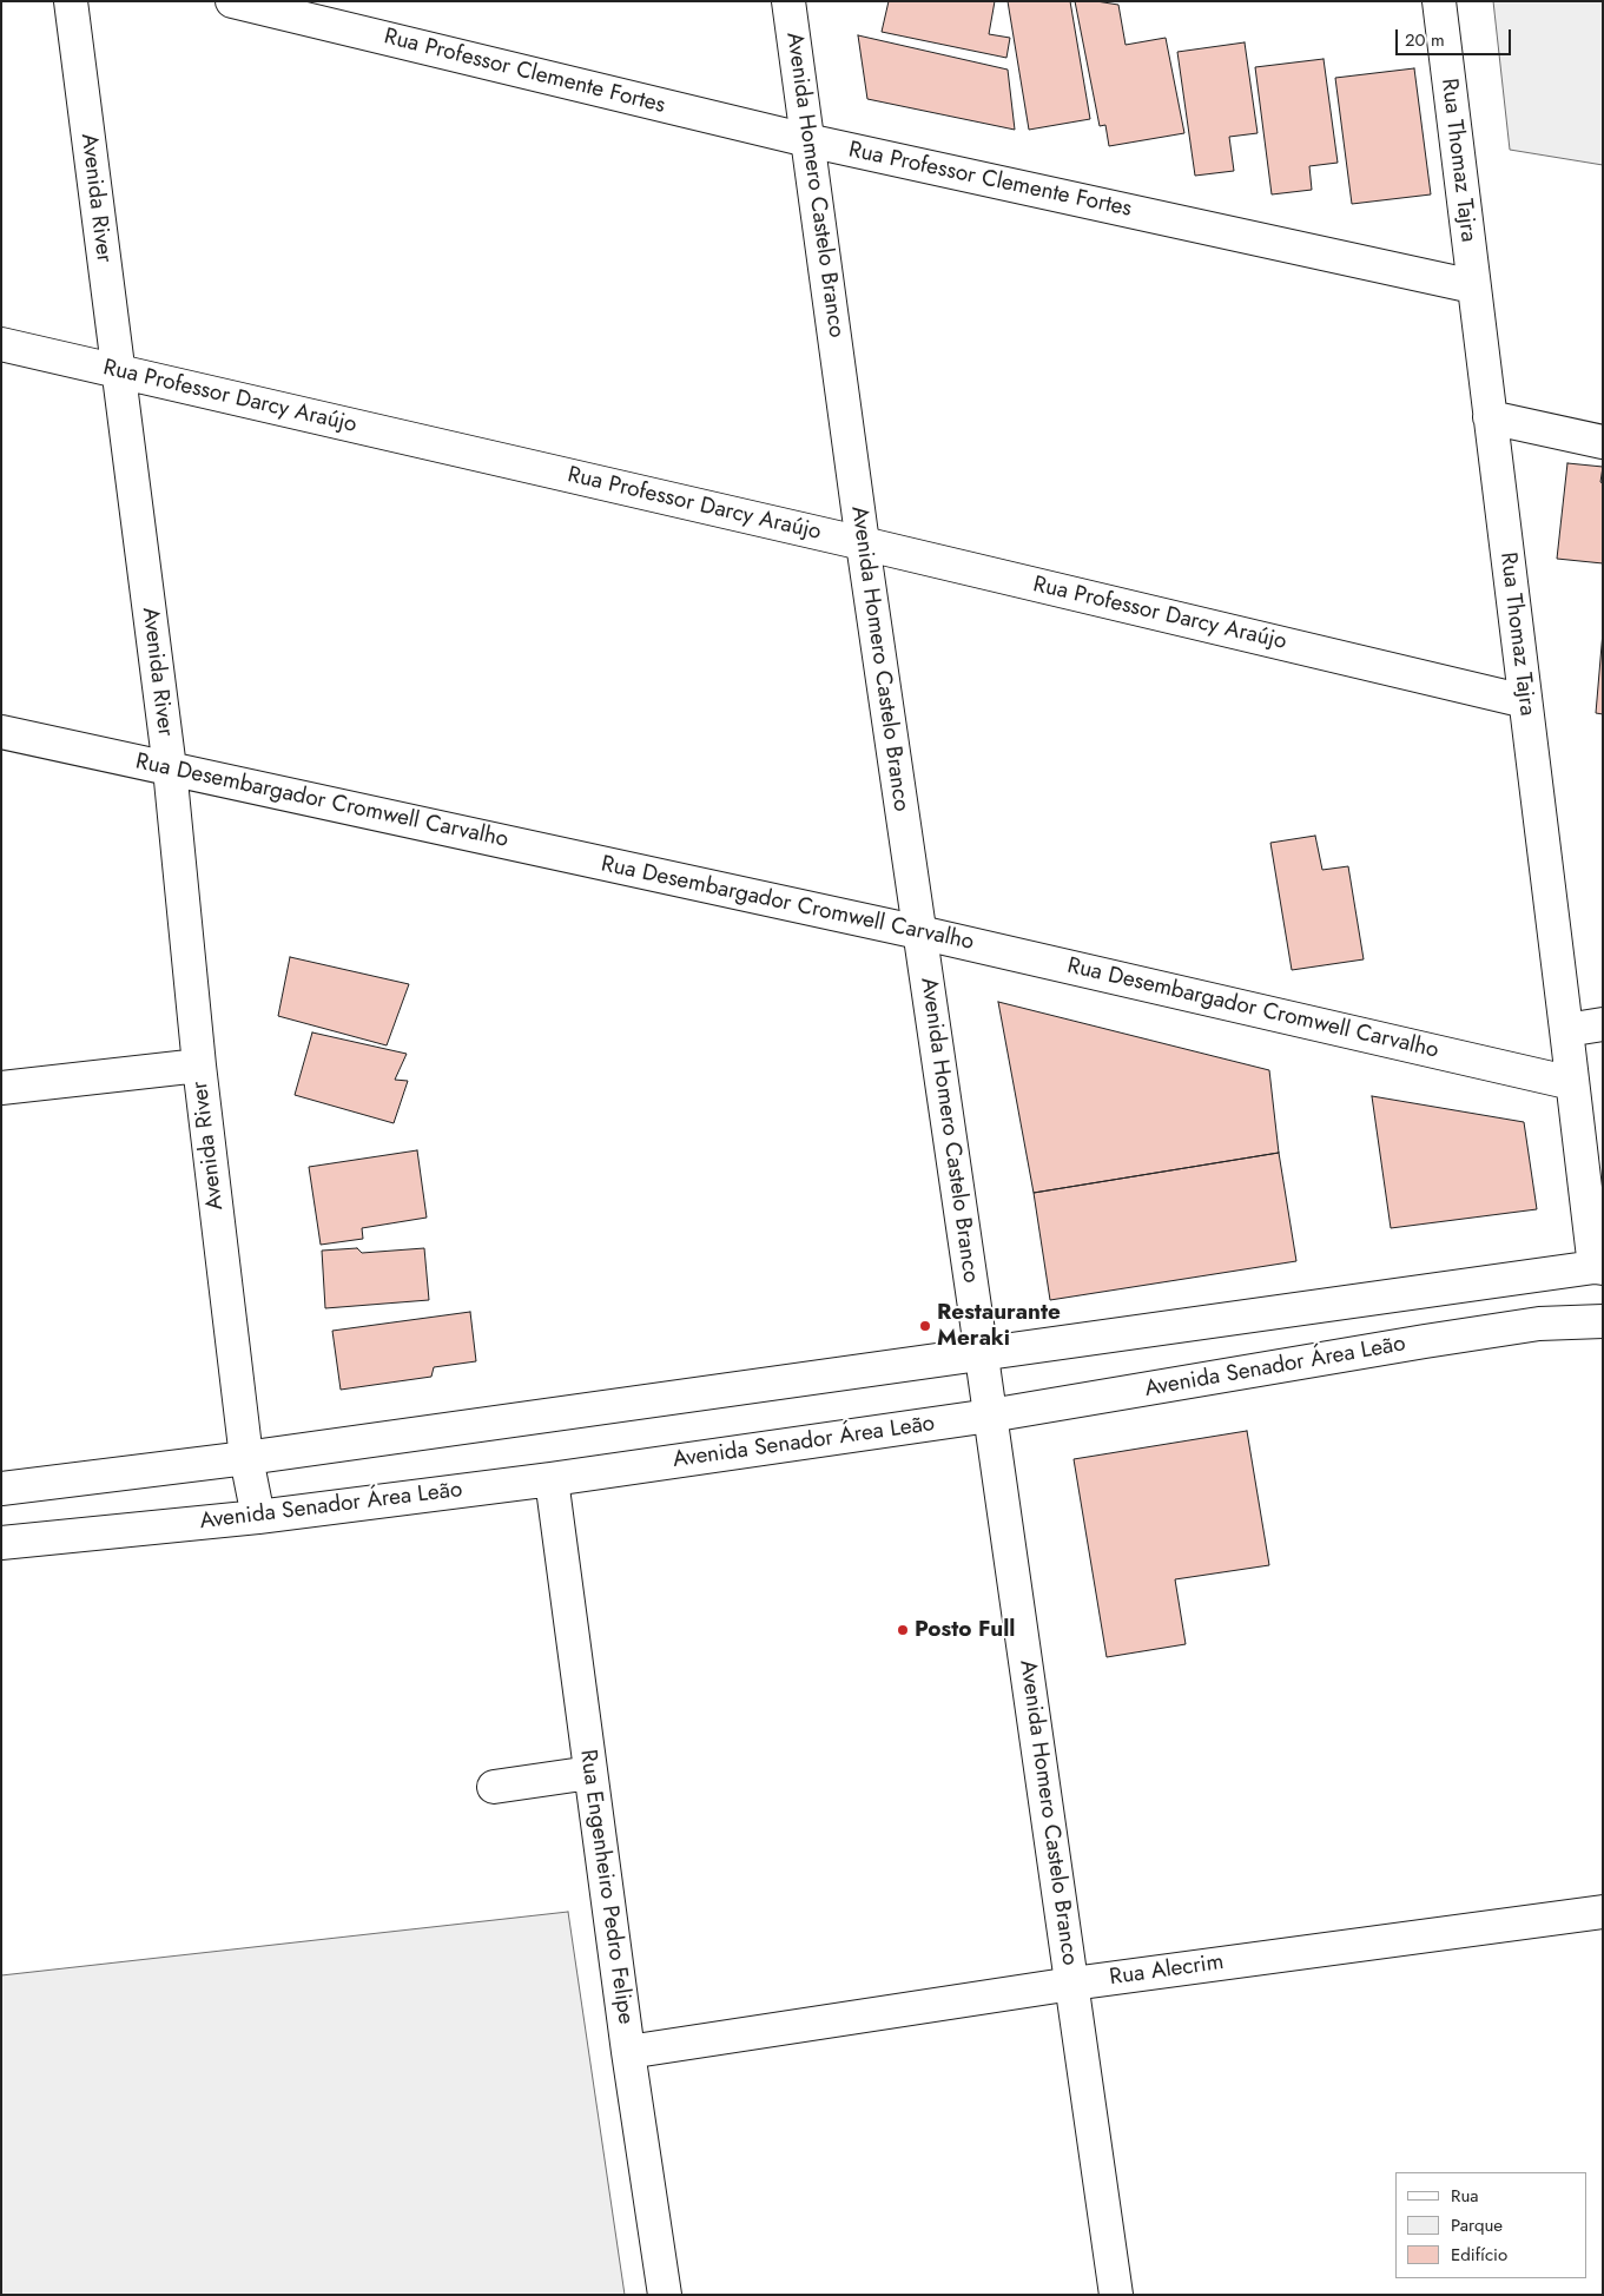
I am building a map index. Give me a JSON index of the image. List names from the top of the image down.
{
  "streets": {
    "street": [
      "Rua Professor Clemente Fortes",
      "Rua Thomaz Tajra",
      "Avenida Homero Castelo Branco",
      "Avenida River",
      "Rua Professor Darcy Araújo",
      "Rua Desembargador Cromwell Carvalho",
      "Avenida Senador Área Leão",
      "Rua Engenheiro Pedro Felipe",
      "Rua Alecrim"
    ]
  },
  "crossings": [
    ["Rua Professor Clemente Fortes", "Rua Thomaz Tajra"],
    ["Rua Professor Clemente Fortes", "Avenida Homero Castelo Branco"],
    ["Rua Thomaz Tajra", "Rua Professor Darcy Araújo"],
    ["Rua Thomaz Tajra", "Rua Desembargador Cromwell Carvalho"],
    ["Avenida Homero Castelo Branco", "Rua Professor Darcy Araújo"],
    ["Avenida Homero Castelo Branco", "Rua Desembargador Cromwell Carvalho"],
    ["Avenida Homero Castelo Branco", "Avenida Senador Área Leão"],
    ["Avenida Homero Castelo Branco", "Rua Alecrim"],
    ["Avenida River", "Rua Professor Darcy Araújo"],
    ["Avenida River", "Rua Desembargador Cromwell Carvalho"],
    ["Avenida River", "Avenida Senador Área Leão"],
    ["Avenida Senador Área Leão", "Rua Engenheiro Pedro Felipe"],
    ["Rua Engenheiro Pedro Felipe", "Rua Alecrim"]
  ],
  "places": ["Restaurante Meraki", "Posto Full"],
  "legend": ["Rua", "Parque", "Edifício"],
  "scale_bar": "20 m"
}
